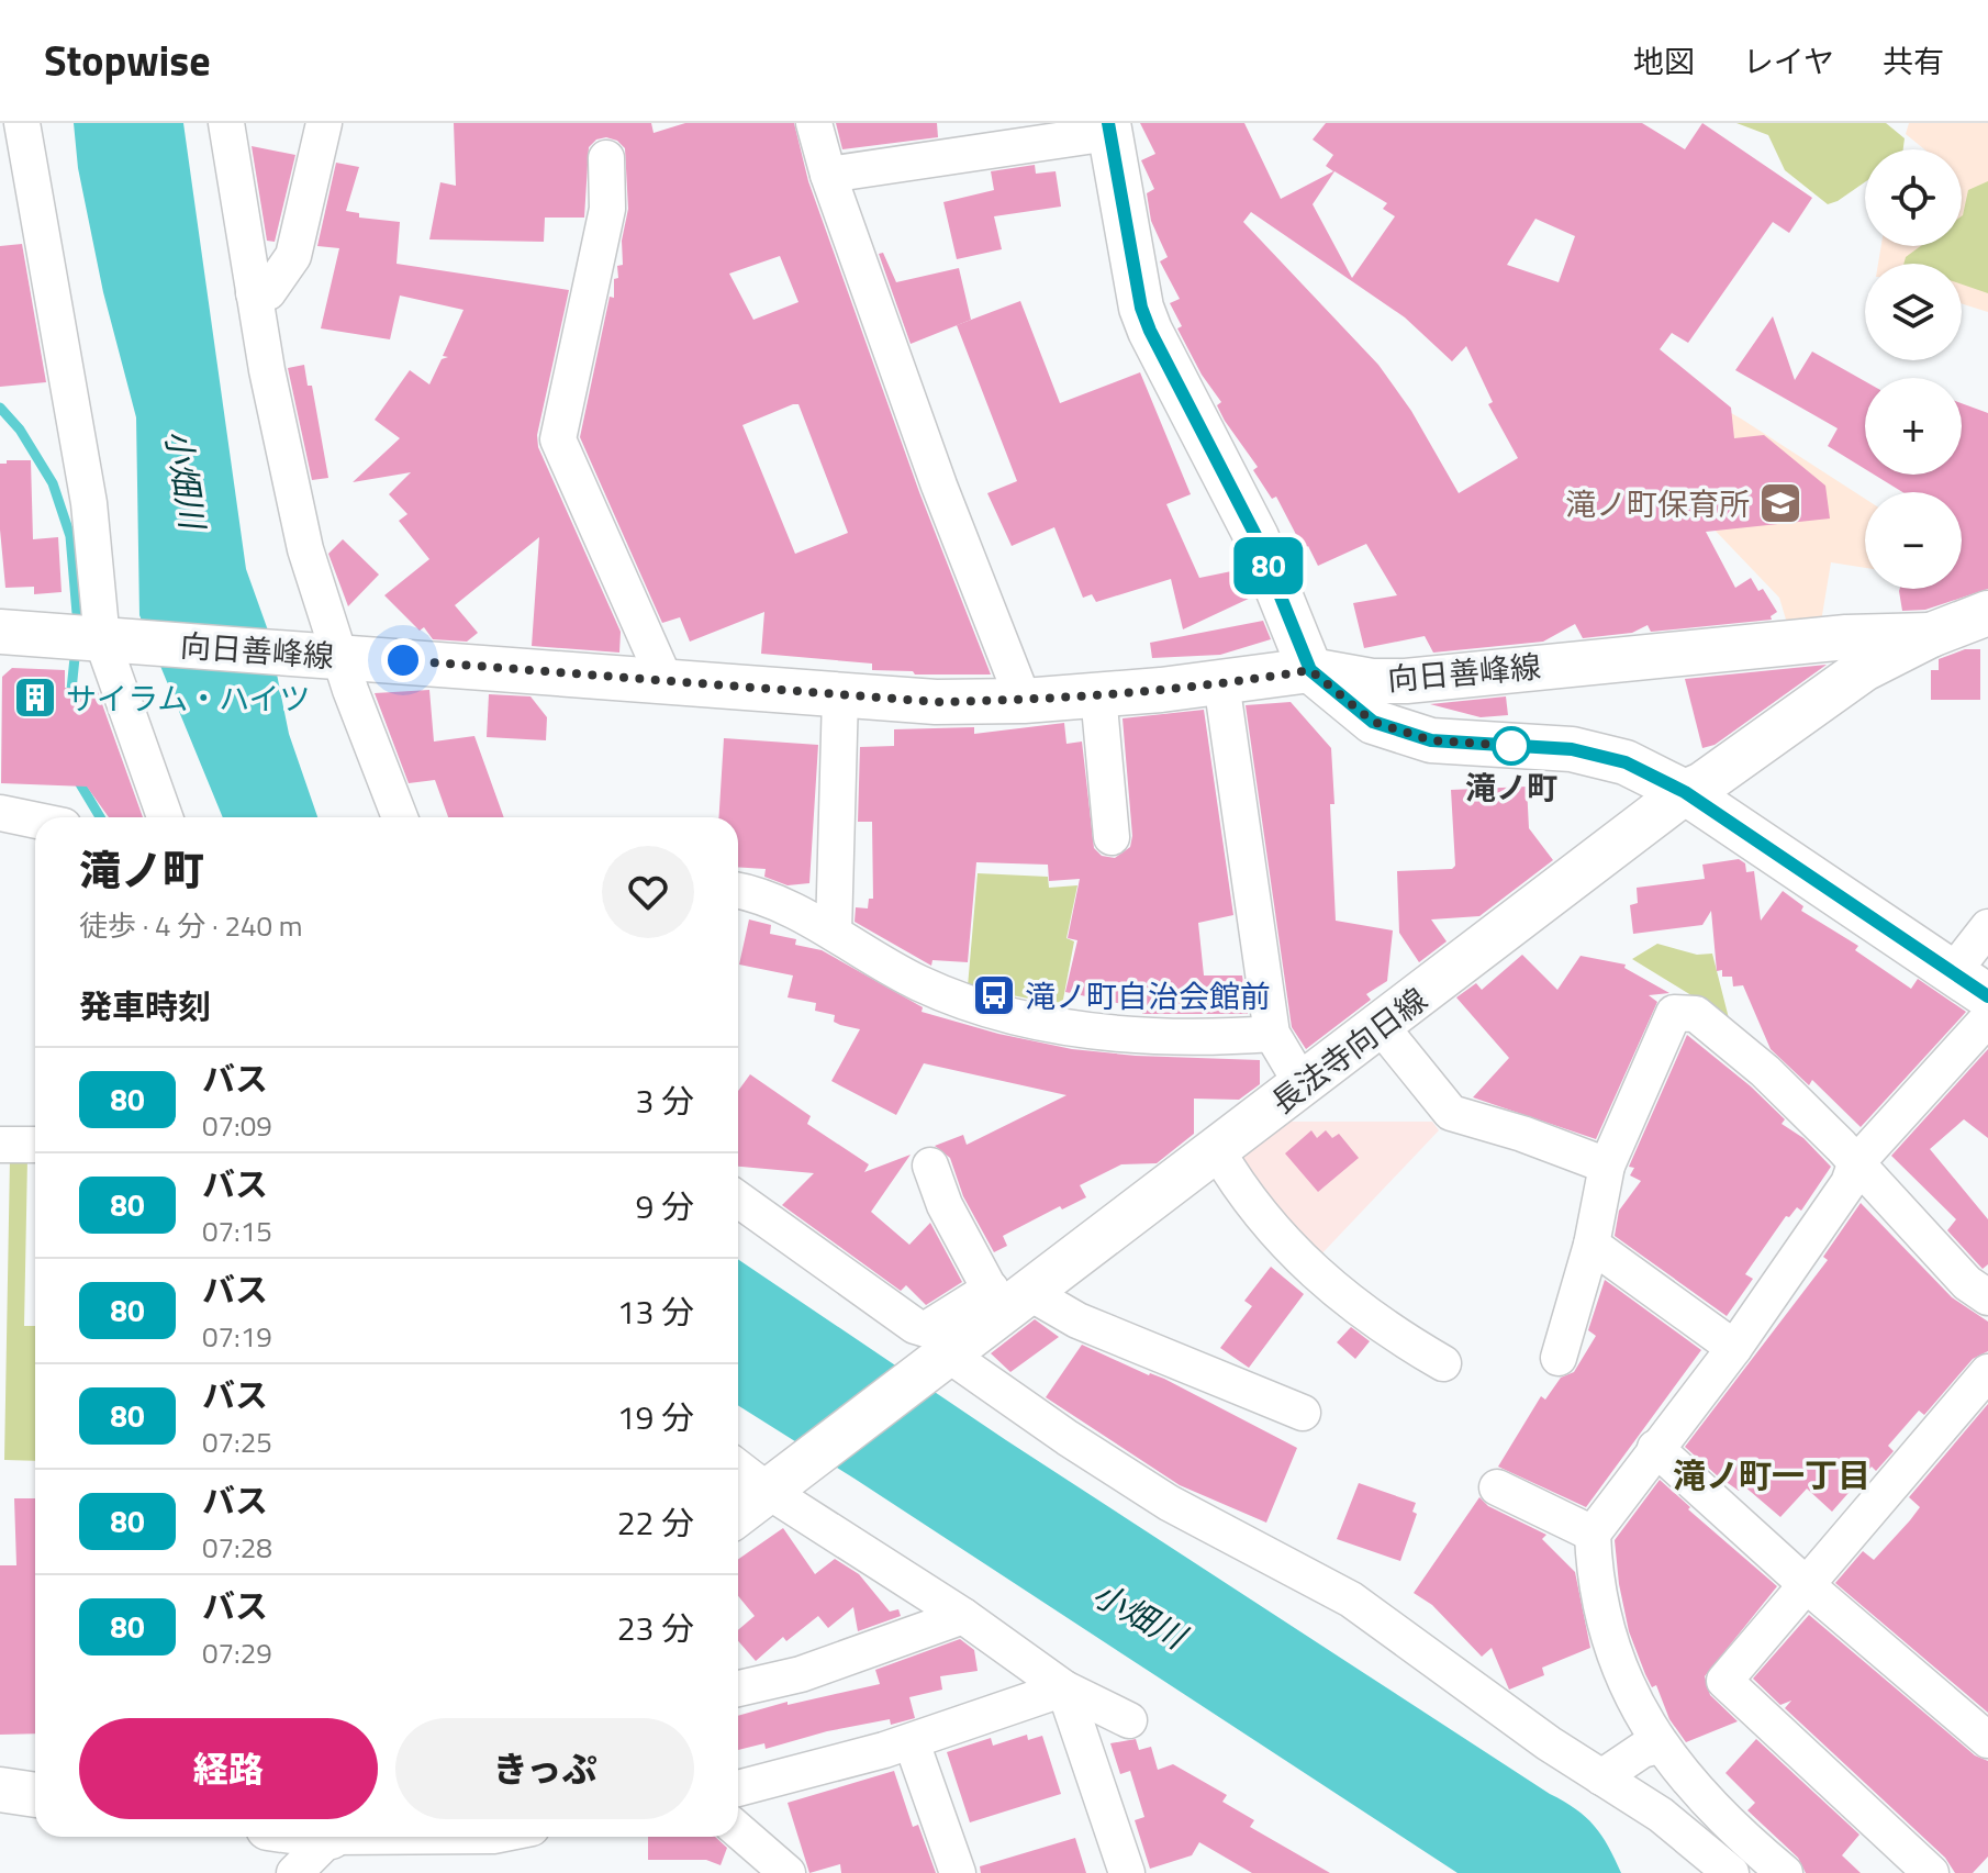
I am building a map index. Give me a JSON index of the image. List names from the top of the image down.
{
  "streets": {
    "main road": ["向日善峰線", "長法寺向日線"]
  },
  "crossings": [
    ["向日善峰線", "長法寺向日線"]
  ],
  "districts": ["滝ノ町一丁目"],
  "water": ["小畑川"],
  "places": {
    "school or university": ["滝ノ町保育所"],
    "building": ["サイラム・ハイツ"],
    "other": ["滝ノ町"],
    "bus stop": ["滝ノ町自治会館前"]
  },
  "lines": ["bus line 80"],
  "page": {
    "header": "Stopwise",
    "nav": ["地図", "レイヤ", "共有"],
    "on_map": "80",
    "map_buttons": ["+", "−"],
    "heading": [
      ["滝ノ町", "徒歩 · 4 分 · 240 m"],
      "発車時刻"
    ],
    "list": [
      {
        "mark": "80",
        "name": "バス",
        "note": "07:09",
        "value": "3 分"
      },
      {
        "mark": "80",
        "name": "バス",
        "note": "07:15",
        "value": "9 分"
      },
      {
        "mark": "80",
        "name": "バス",
        "note": "07:19",
        "value": "13 分"
      },
      {
        "mark": "80",
        "name": "バス",
        "note": "07:25",
        "value": "19 分"
      },
      {
        "mark": "80",
        "name": "バス",
        "note": "07:28",
        "value": "22 分"
      },
      {
        "mark": "80",
        "name": "バス",
        "note": "07:29",
        "value": "23 分"
      }
    ],
    "buttons": ["経路", "きっぷ"]
  }
}
